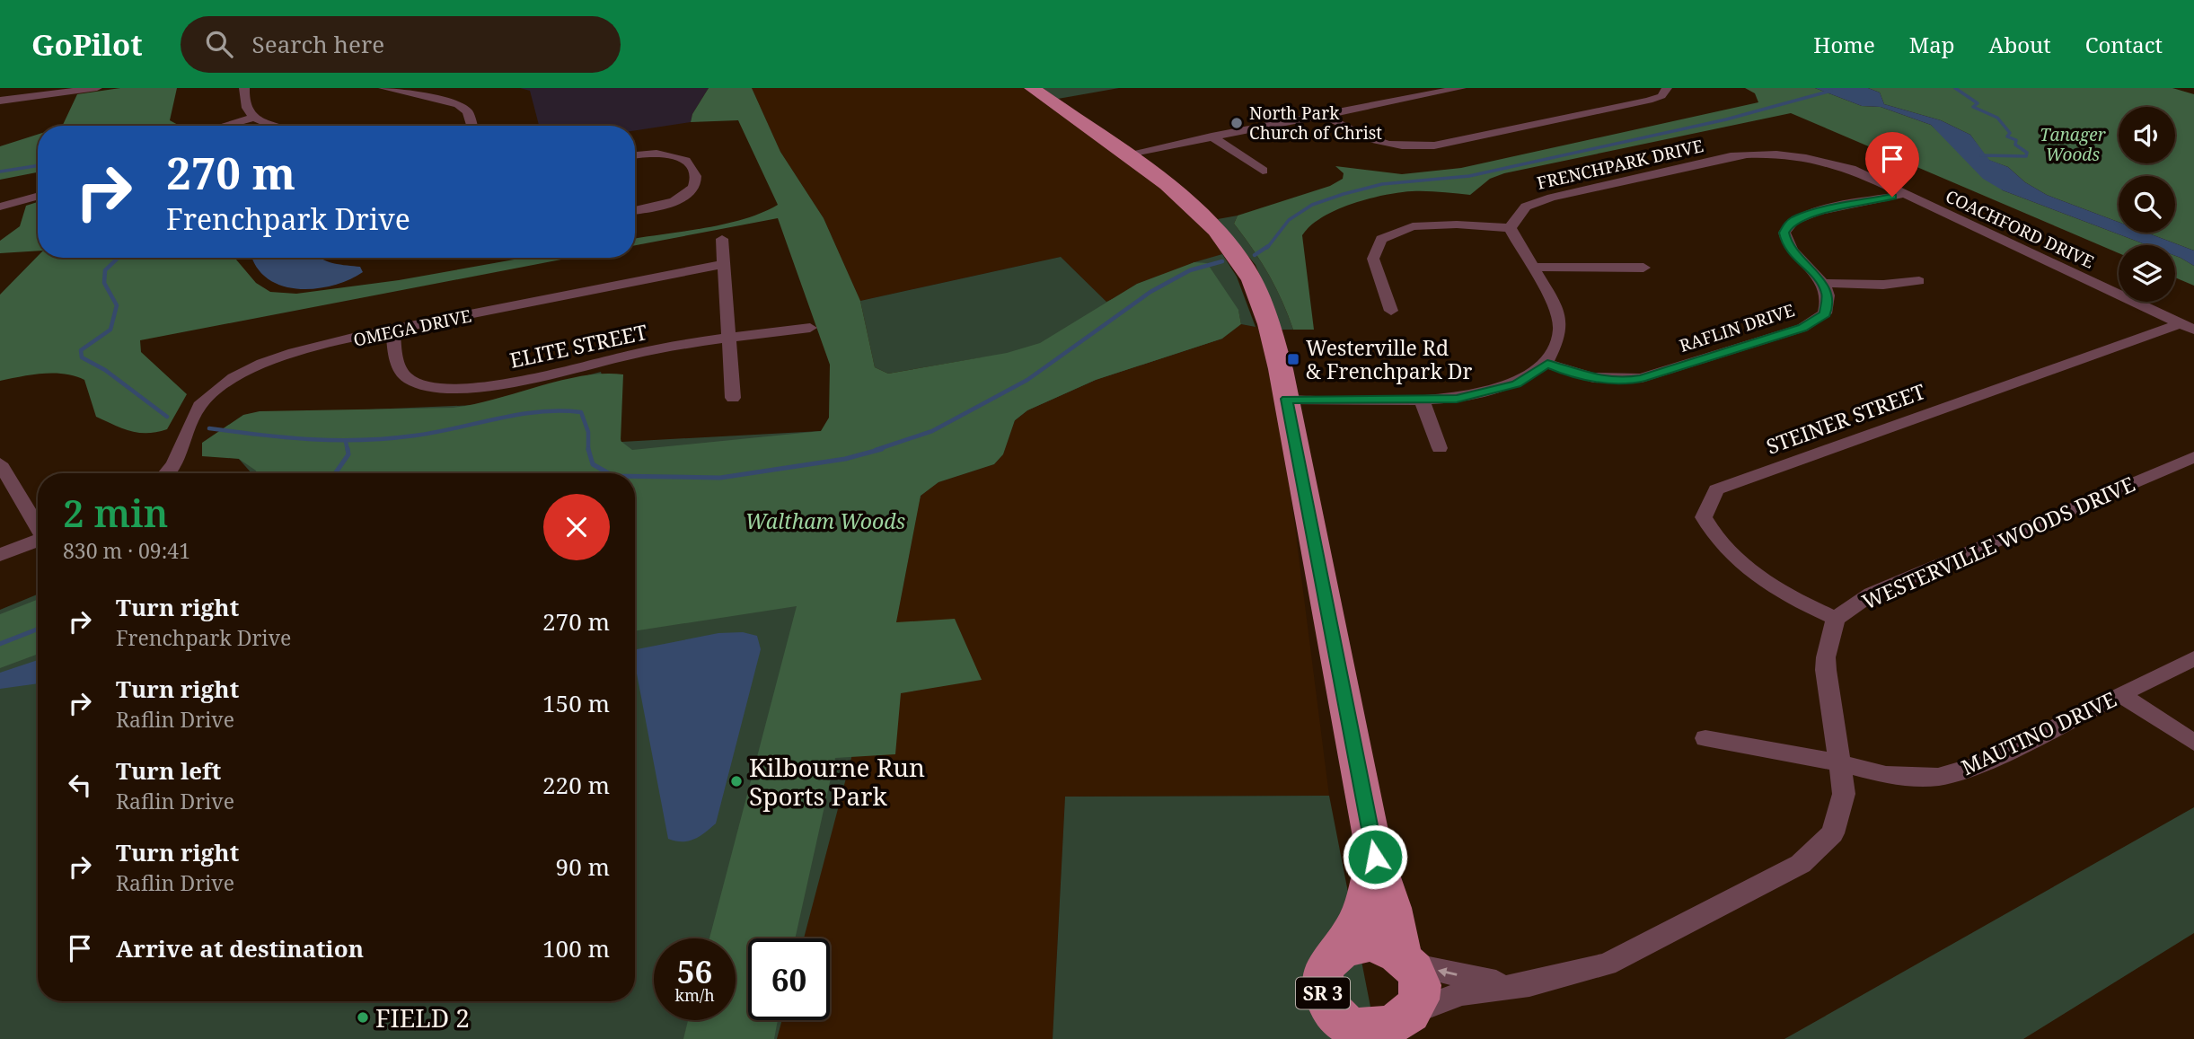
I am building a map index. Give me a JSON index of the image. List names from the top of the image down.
{
  "streets": {
    "main road": ["SR 3"],
    "street": [
      "FRENCHPARK DRIVE",
      "COACHFORD DRIVE",
      "OMEGA DRIVE",
      "RAFLIN DRIVE",
      "ELITE STREET",
      "STEINER STREET",
      "WESTERVILLE WOODS DRIVE",
      "MAUTINO DRIVE"
    ]
  },
  "crossings": [
    ["FRENCHPARK DRIVE", "COACHFORD DRIVE"],
    ["COACHFORD DRIVE", "STEINER STREET"],
    ["OMEGA DRIVE", "ELITE STREET"],
    ["STEINER STREET", "WESTERVILLE WOODS DRIVE"]
  ],
  "parks": ["Tanager Woods", "Waltham Woods"],
  "places": {
    "other": ["North Park Church of Christ", "Kilbourne Run Sports Park", "FIELD 2"],
    "transit": ["Westerville Rd & Frenchpark Dr"]
  },
  "page": {
    "header": "GoPilot",
    "search": "Search here",
    "nav": [
      "Home",
      "Map",
      "About",
      "Contact"
    ],
    "turn": ["270 m", "Frenchpark Drive"],
    "heading": ["2 min", "830 m · 09:41"],
    "list": [
      {
        "name": "Turn right",
        "note": "Frenchpark Drive",
        "value": "270 m"
      },
      {
        "name": "Turn right",
        "note": "Raflin Drive",
        "value": "150 m"
      },
      {
        "name": "Turn left",
        "note": "Raflin Drive",
        "value": "220 m"
      },
      {
        "name": "Turn right",
        "note": "Raflin Drive",
        "value": "90 m"
      },
      {
        "name": "Arrive at destination",
        "value": "100 m"
      }
    ],
    "speed": "56 km/h",
    "limit": "60"
  }
}
